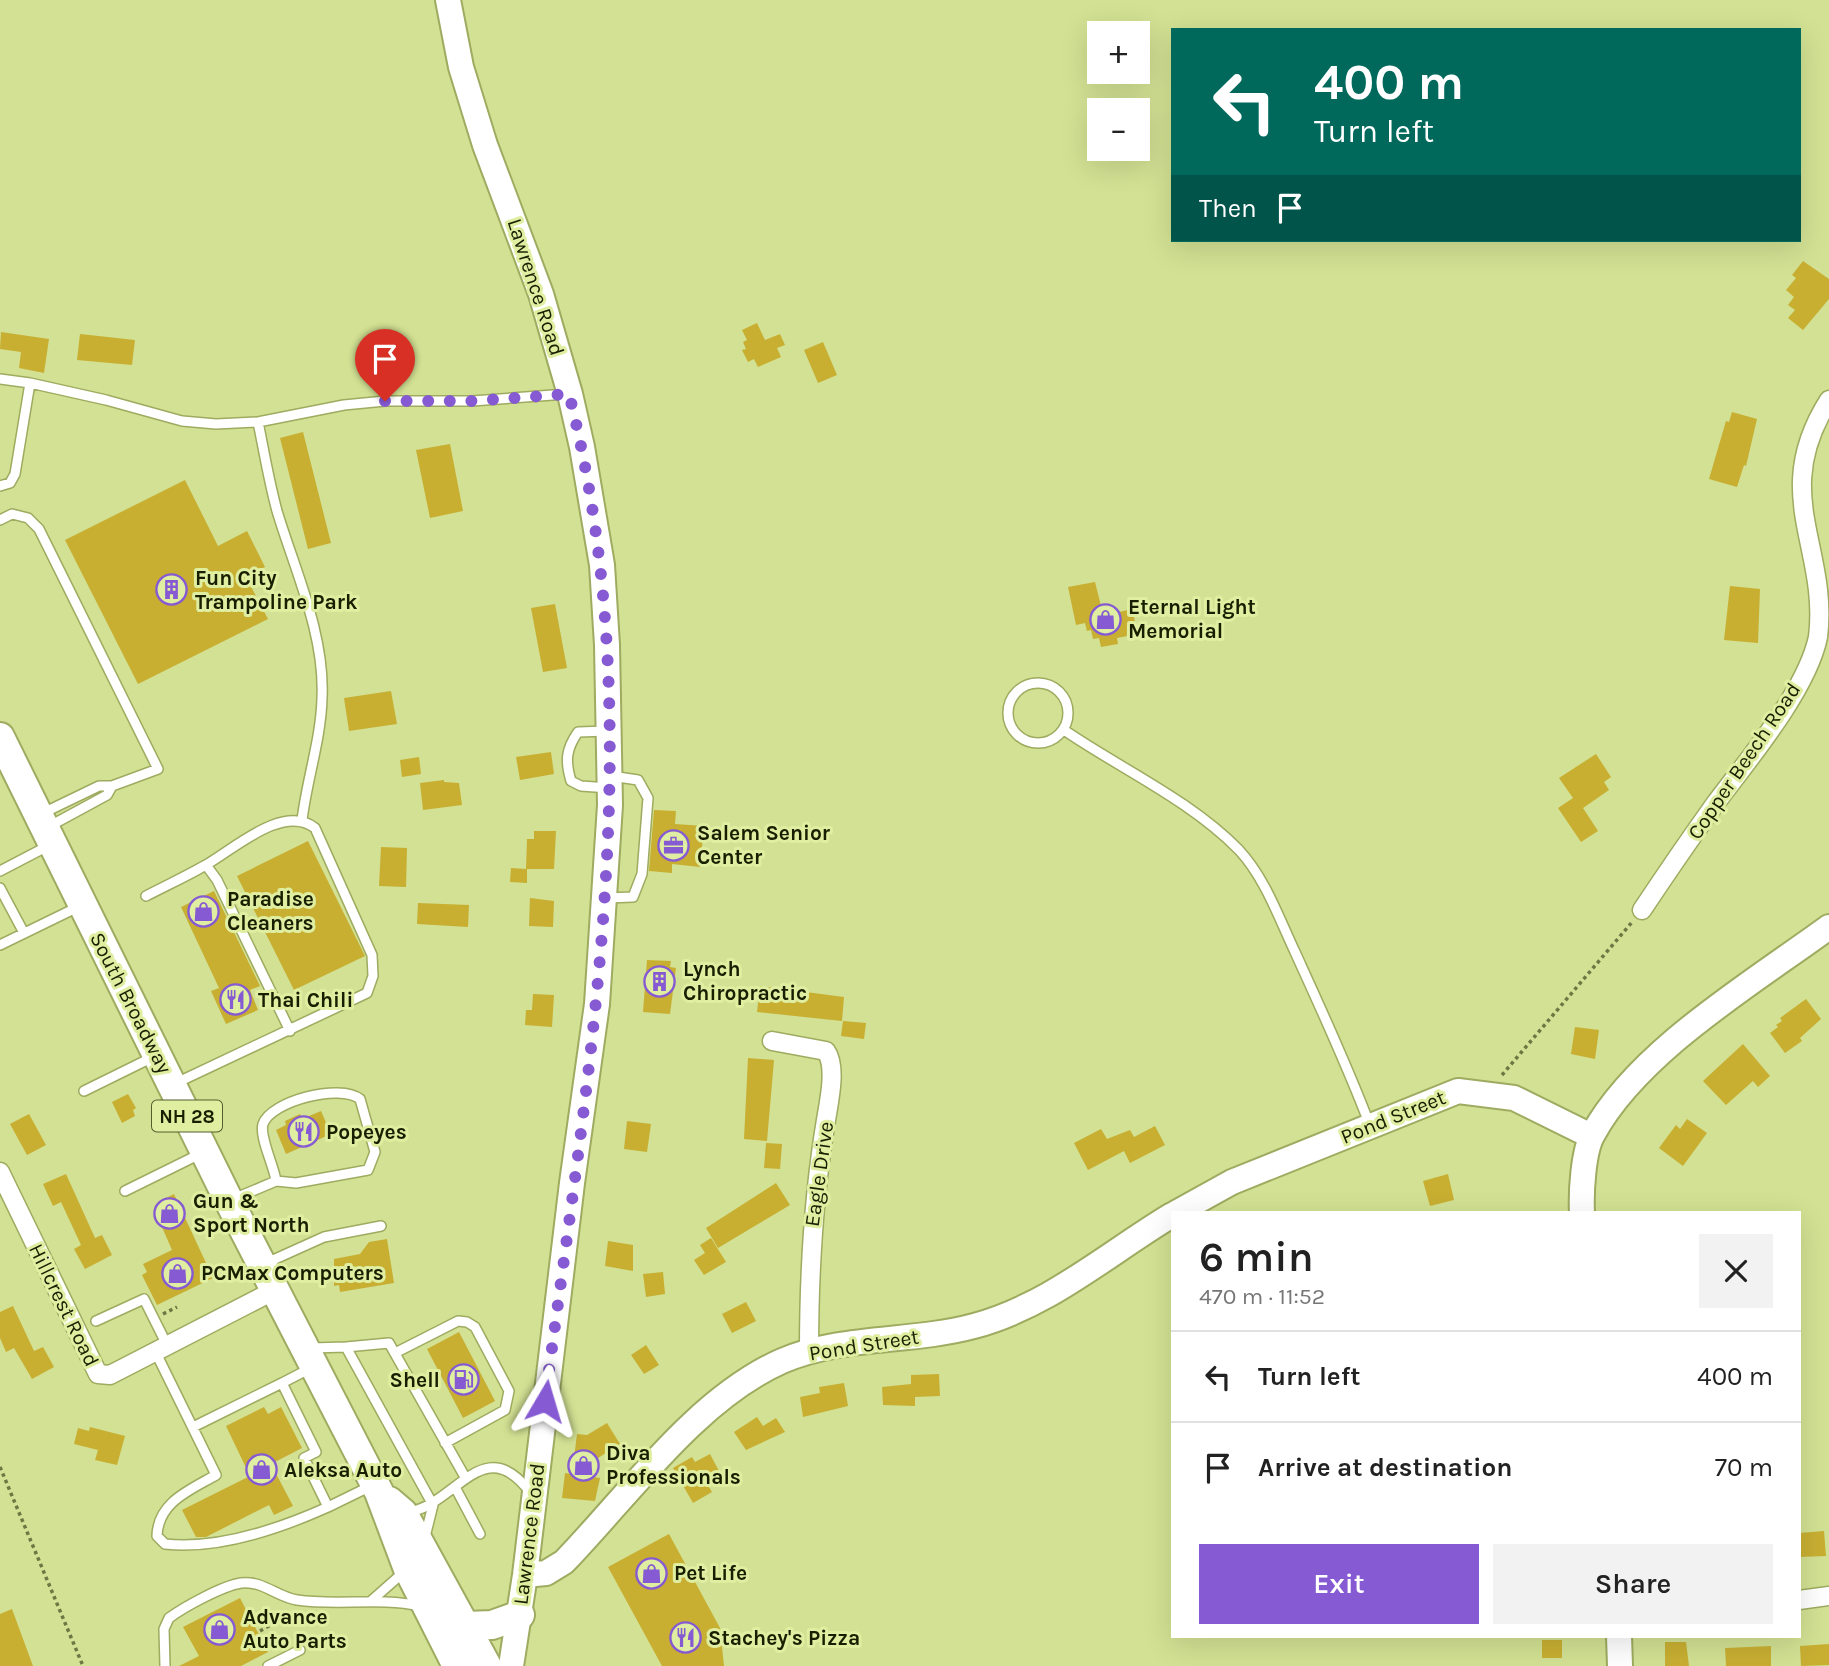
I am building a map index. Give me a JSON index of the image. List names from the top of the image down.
{
  "streets": {
    "main road": ["South Broadway", "NH 28"],
    "street": [
      "Lawrence Road",
      "Copper Beech Road",
      "Pond Street",
      "Eagle Drive",
      "Hillcrest Road"
    ]
  },
  "crossings": [
    ["Lawrence Road", "South Broadway"],
    ["Lawrence Road", "Pond Street"],
    ["South Broadway", "Pond Street"],
    ["South Broadway", "Hillcrest Road"],
    ["Pond Street", "Eagle Drive"]
  ],
  "places": {
    "building": ["Fun City Trampoline Park", "Lynch Chiropractic"],
    "shop": [
      "Eternal Light Memorial",
      "Paradise Cleaners",
      "Gun & Sport North",
      "PCMax Computers",
      "Diva Professionals",
      "Aleksa Auto",
      "Pet Life",
      "Advance Auto Parts"
    ],
    "office": ["Salem Senior Center"],
    "restaurant": ["Thai Chili", "Popeyes", "Stachey's Pizza"],
    "fuel station": ["Shell"]
  },
  "page": {
    "map_buttons": ["+", "−"],
    "turn": ["400 m", "Turn left"],
    "then": "Then",
    "heading": ["6 min", "470 m · 11:52"],
    "list": [
      {
        "name": "Turn left",
        "value": "400 m"
      },
      {
        "name": "Arrive at destination",
        "value": "70 m"
      }
    ],
    "buttons": ["Exit", "Share"]
  }
}
